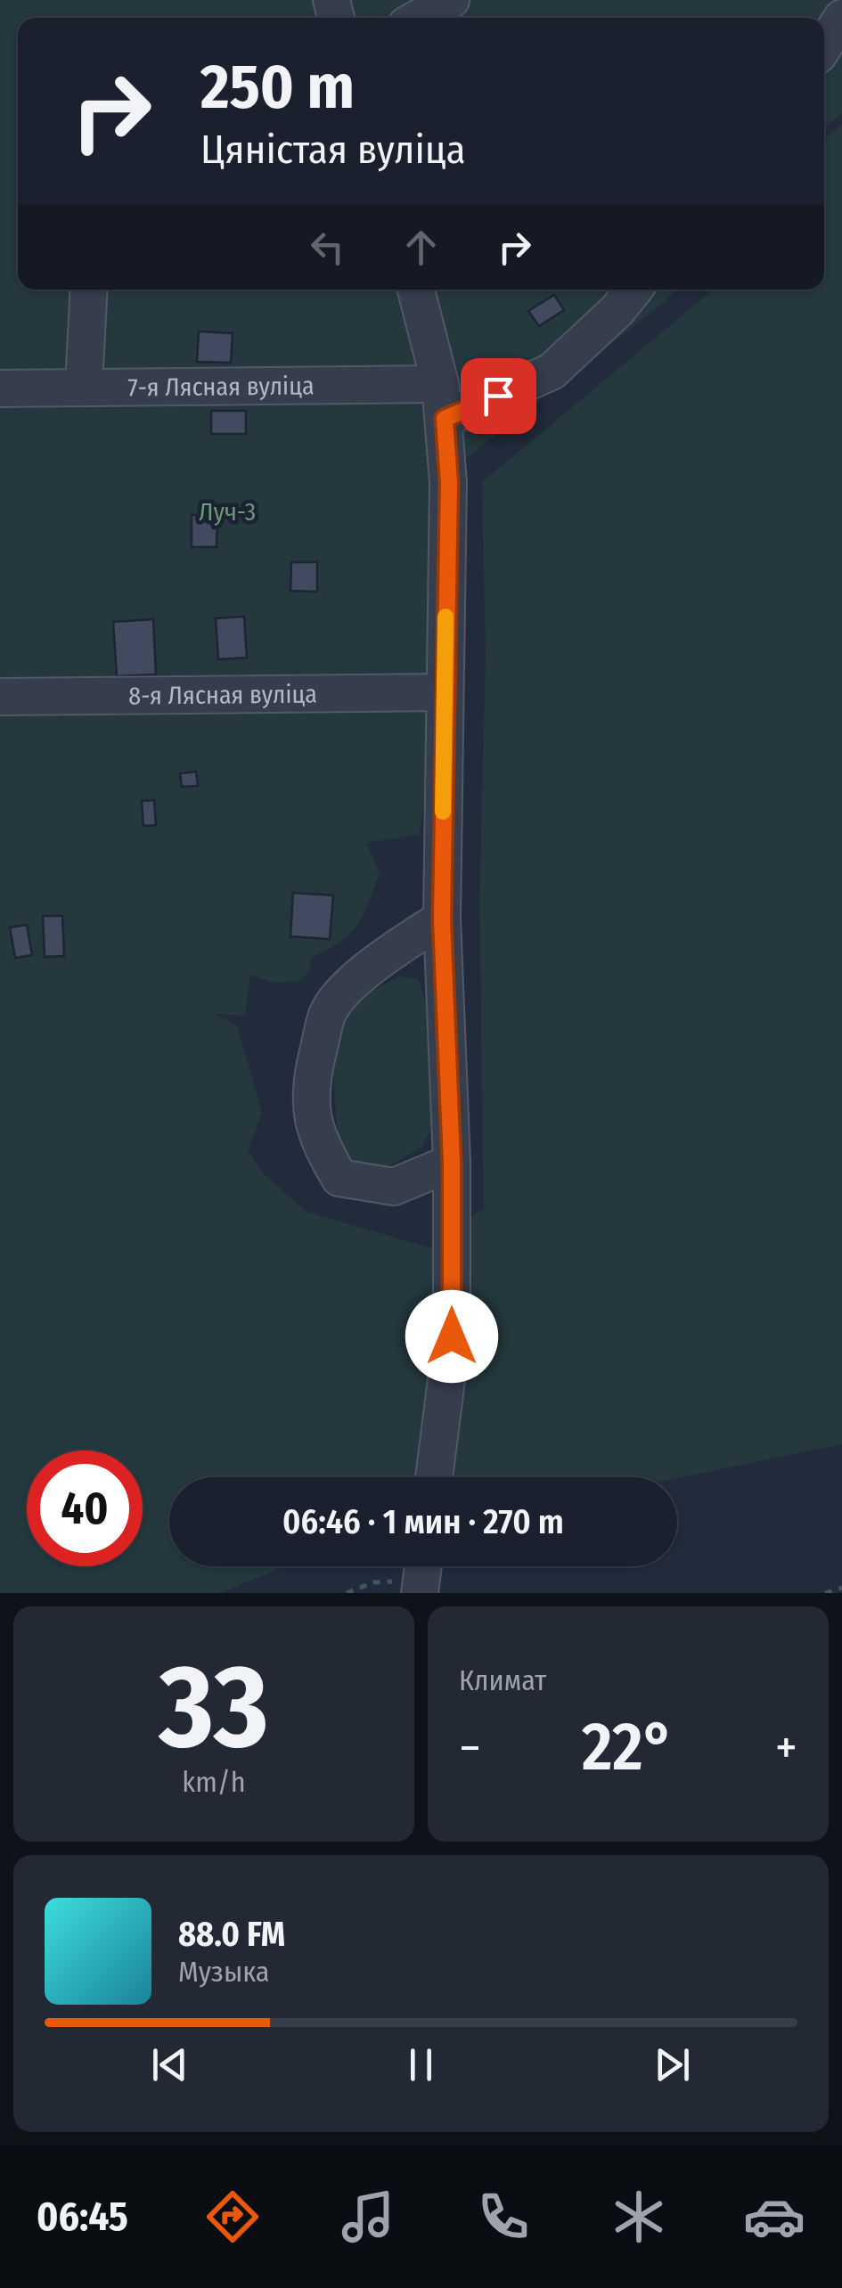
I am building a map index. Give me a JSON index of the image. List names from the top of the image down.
{
  "streets": {
    "street": ["7-я Лясная вуліца", "8-я Лясная вуліца"]
  },
  "parks": ["Луч-3"],
  "page": {
    "turn": ["250 m", "Цяністая вуліца"],
    "limit": "40",
    "trip": "06:46 · 1 мин · 270 m",
    "tile": [
      ["33", "km/h"],
      "Климат"
    ],
    "heat": ["−", "22°", "+"],
    "song": ["88.0 FM", "Музыка"],
    "tabs": "06:45"
  }
}
